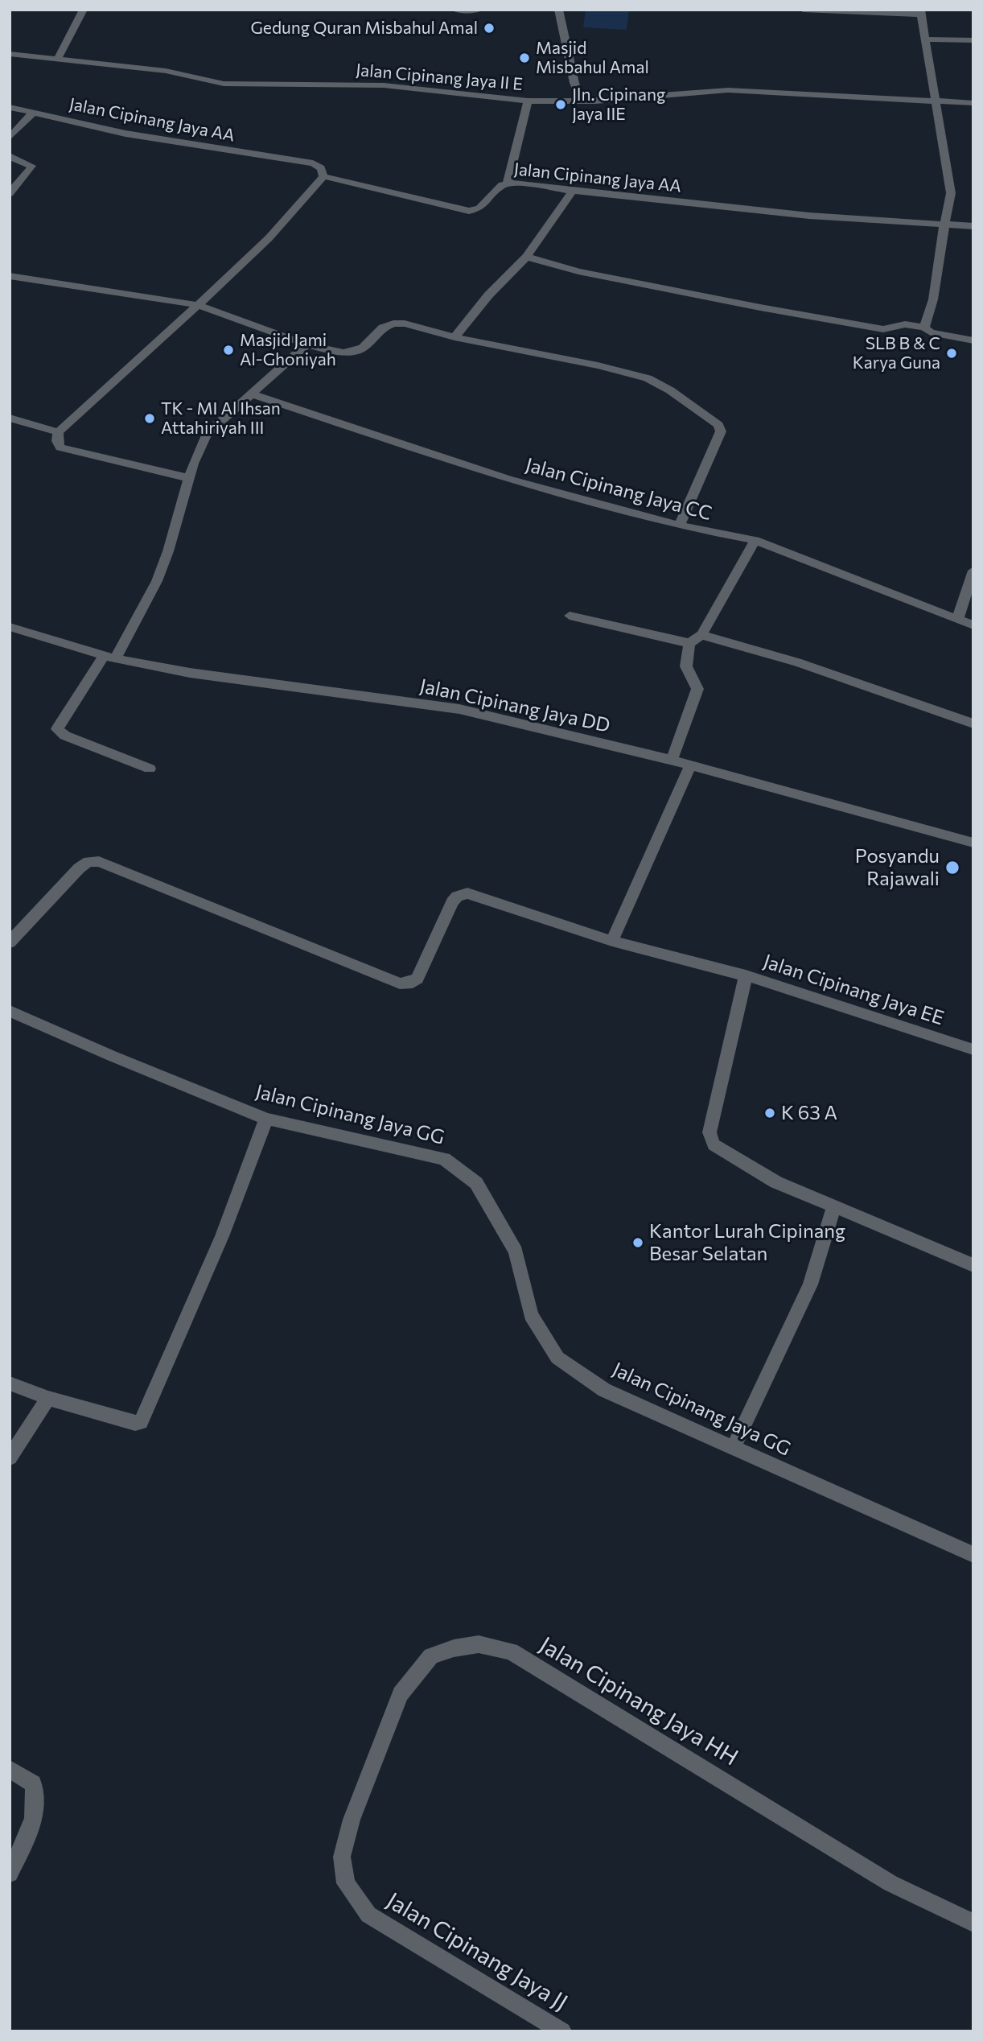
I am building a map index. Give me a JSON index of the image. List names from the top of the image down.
{
  "streets": {
    "street": [
      "Jalan Cipinang Jaya II E",
      "Jalan Cipinang Jaya AA",
      "Jalan Cipinang Jaya CC",
      "Jalan Cipinang Jaya DD",
      "Jalan Cipinang Jaya EE",
      "Jalan Cipinang Jaya GG",
      "Jalan Cipinang Jaya HH",
      "Jalan Cipinang Jaya JJ"
    ]
  },
  "crossings": [
    ["Jalan Cipinang Jaya HH", "Jalan Cipinang Jaya JJ"]
  ],
  "places": [
    "Gedung Quran Misbahul Amal",
    "Masjid Misbahul Amal",
    "Jln. Cipinang Jaya IIE",
    "Masjid Jami Al-Ghoniyah",
    "SLB B & C Karya Guna",
    "TK - MI Al Ihsan Attahiriyah III",
    "Posyandu Rajawali",
    "K 63 A",
    "Kantor Lurah Cipinang Besar Selatan"
  ]
}
